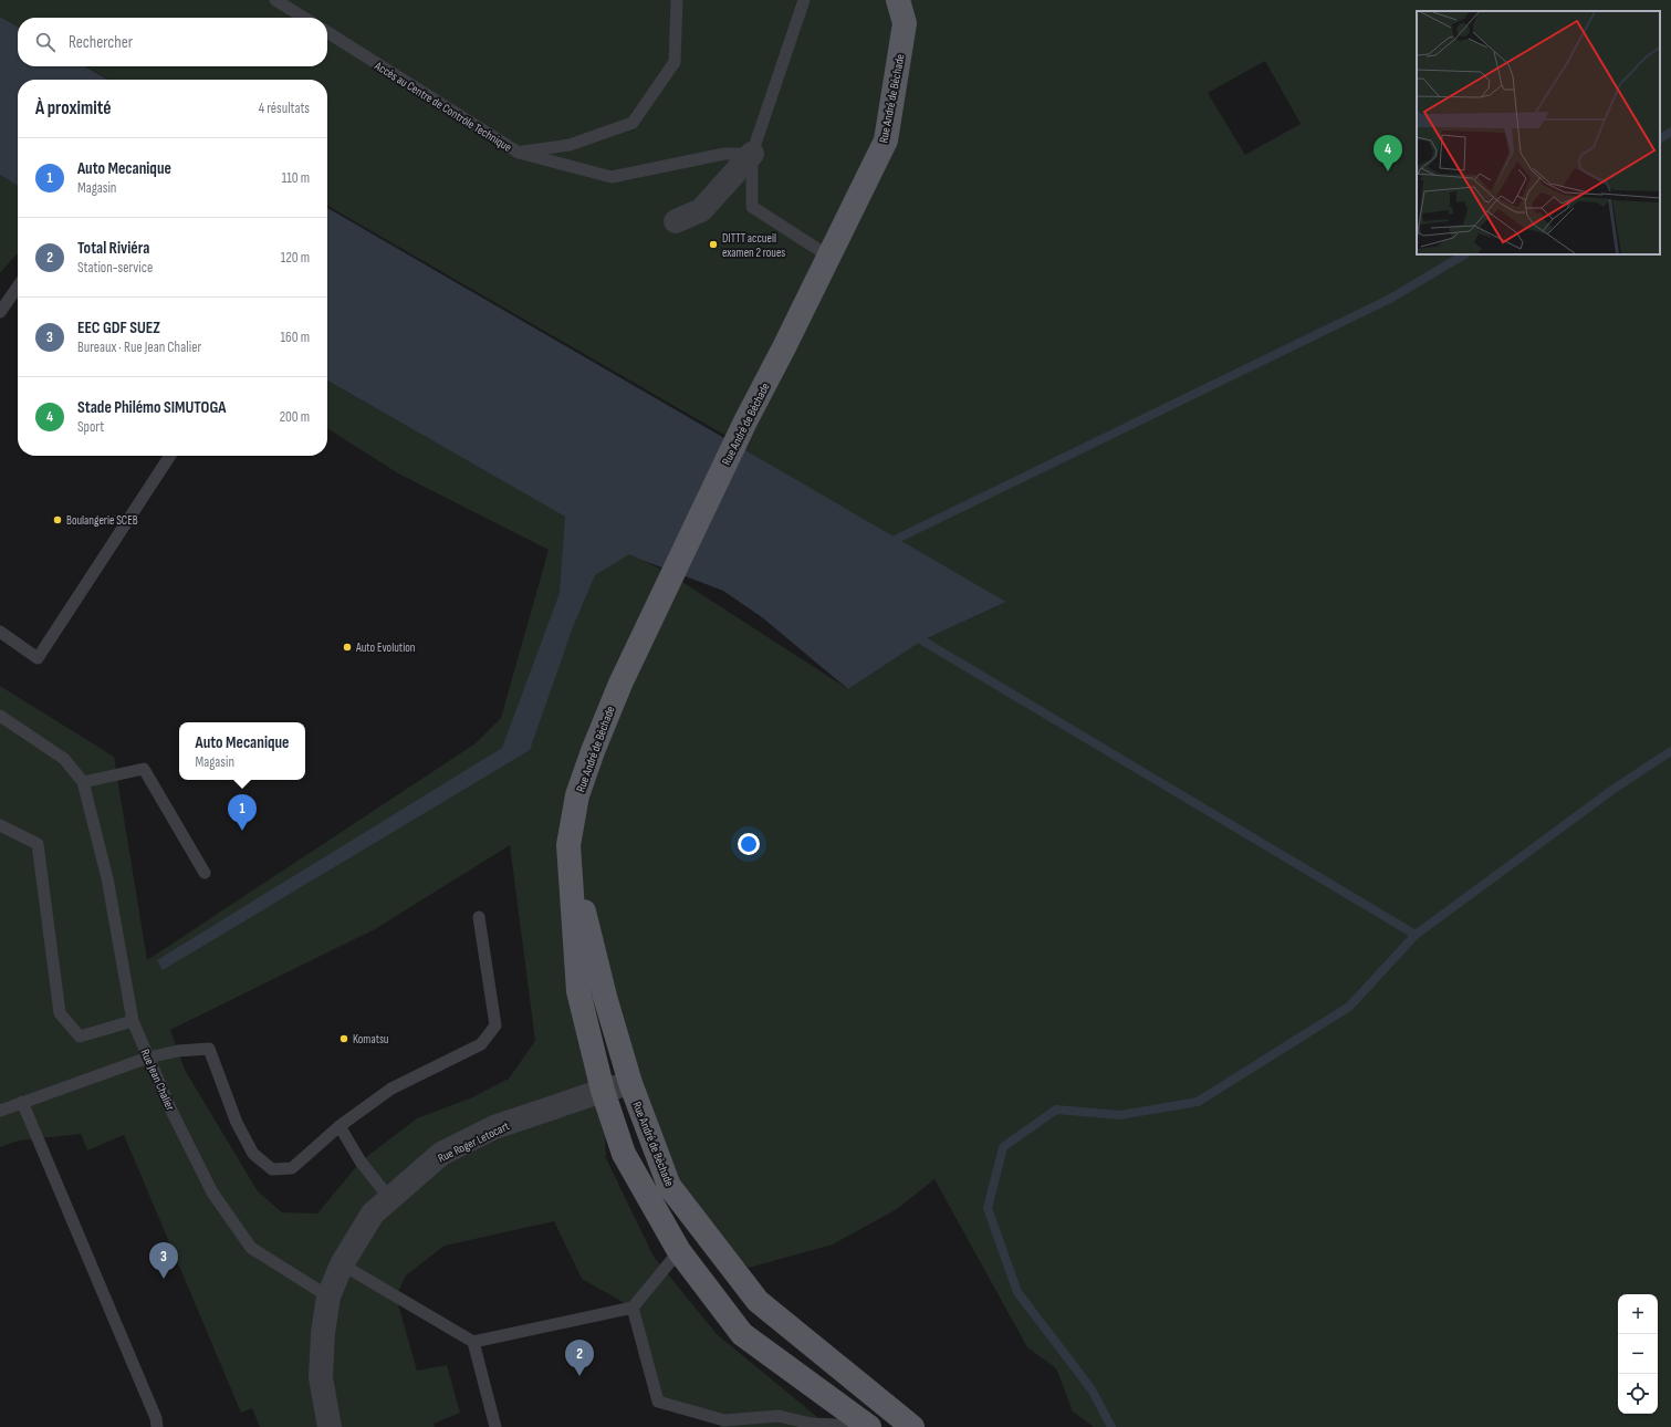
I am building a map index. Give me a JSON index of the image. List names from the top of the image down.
{
  "streets": {
    "main road": ["Rue André de Béchade"],
    "street": ["Rue Roger Letocart"],
    "lane": ["Accès au Centre de Contrôle Technique", "Rue Jean Chalier"]
  },
  "crossings": [
    ["Rue André de Béchade", "Rue Roger Letocart"],
    ["Rue Jean Chalier", "Rue Roger Letocart"]
  ],
  "places": [
    "DITTT accueil examen 2 roues",
    "Boulangerie SCEB",
    "Auto Evolution",
    "Komatsu"
  ],
  "page": {
    "search": "Rechercher",
    "heading": ["À proximité", "4 résultats"],
    "pins": [
      "4",
      "1",
      "3",
      "2"
    ],
    "list": [
      {
        "mark": "1",
        "name": "Auto Mecanique",
        "note": "Magasin",
        "value": "110 m"
      },
      {
        "mark": "2",
        "name": "Total Riviéra",
        "note": "Station-service",
        "value": "120 m"
      },
      {
        "mark": "3",
        "name": "EEC GDF SUEZ",
        "note": "Bureaux · Rue Jean Chalier",
        "value": "160 m"
      },
      {
        "mark": "4",
        "name": "Stade Philémo SIMUTOGA",
        "note": "Sport",
        "value": "200 m"
      }
    ],
    "popup": ["Auto Mecanique", "Magasin"],
    "map_buttons": ["+", "−"]
  }
}
